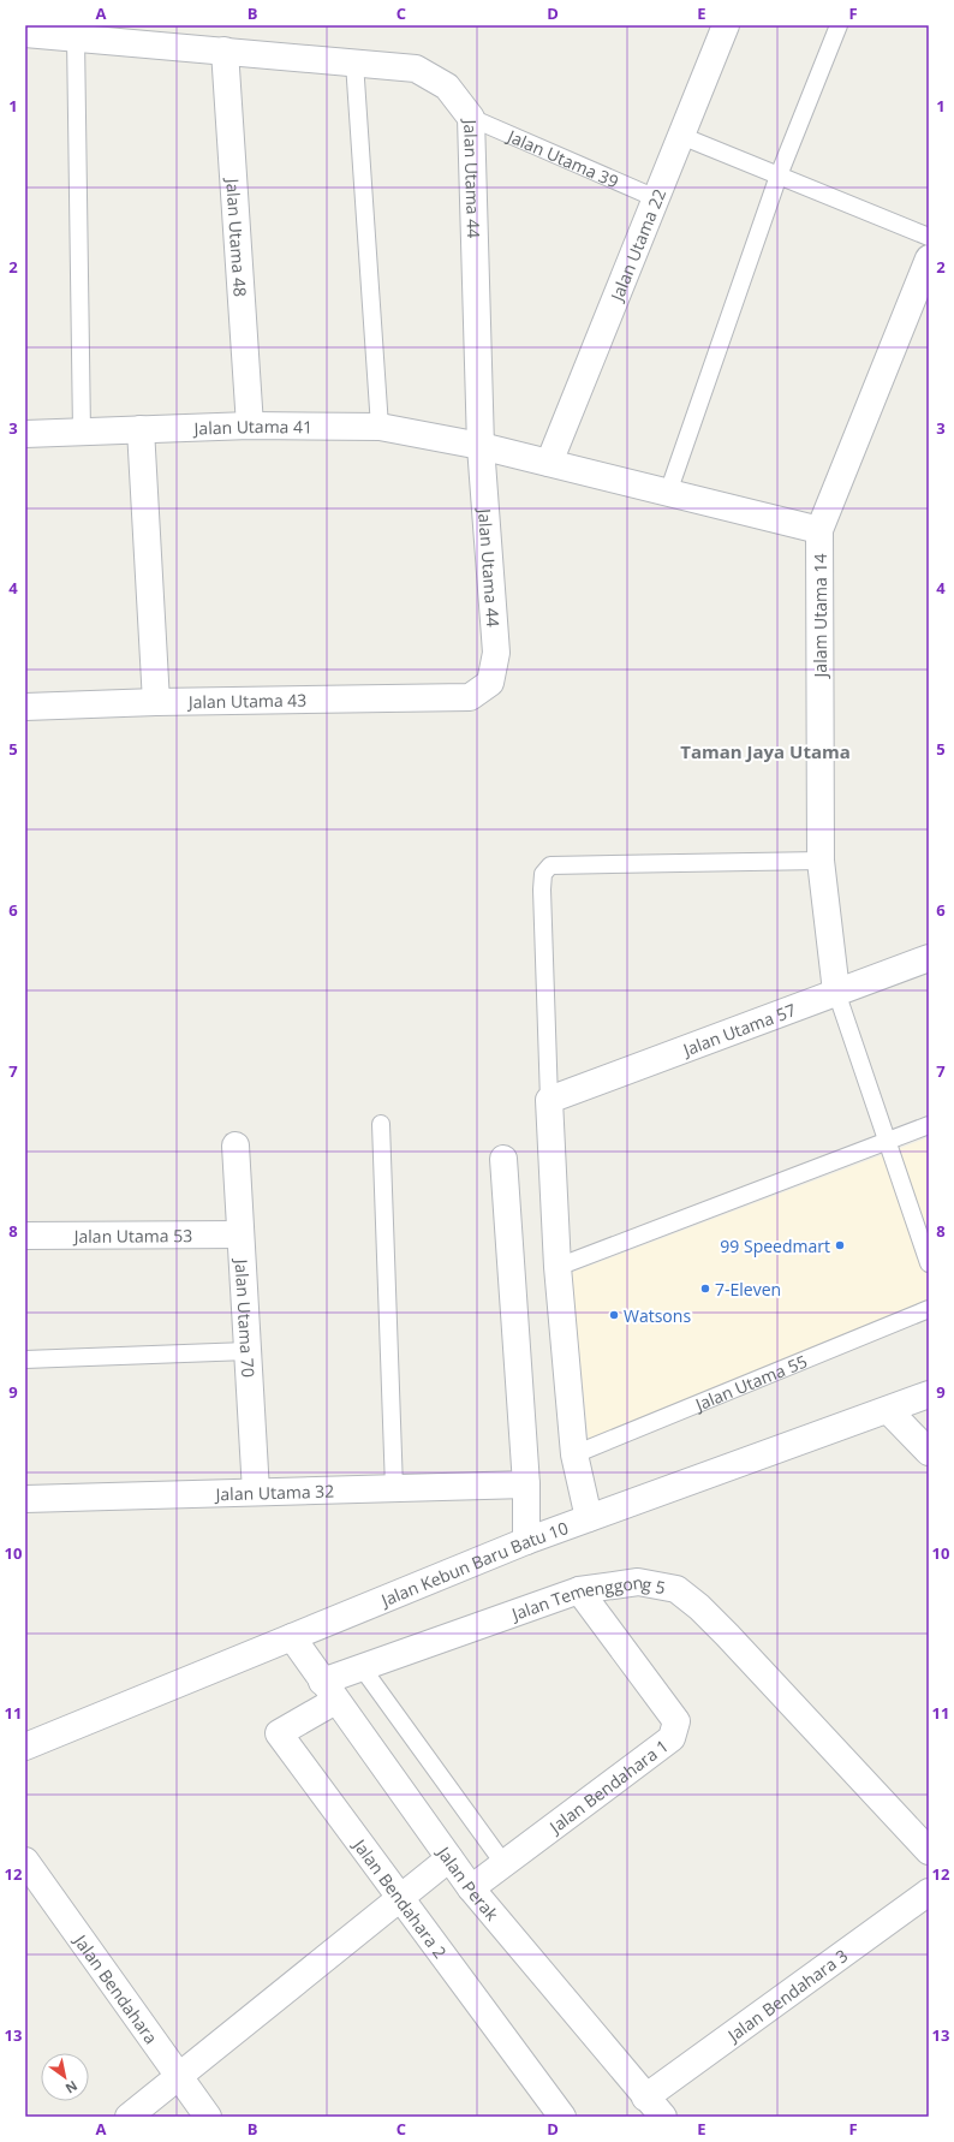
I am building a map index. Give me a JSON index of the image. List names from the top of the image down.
{
  "streets": {
    "street": [
      "Jalan Utama 44",
      "Jalan Utama 48",
      "Jalan Utama 22",
      "Jalan Utama 41",
      "Jalam Utama 14",
      "Jalan Utama 43",
      "Jalan Utama 57",
      "Jalan Utama 53",
      "Jalan Utama 70",
      "Jalan Utama 32",
      "Jalan Kebun Baru Batu 10",
      "Jalan Temenggong 5",
      "Jalan Bendahara 1",
      "Jalan Perak",
      "Jalan Bendahara 2",
      "Jalan Bendahara",
      "Jalan Bendahara 3"
    ],
    "lane": ["Jalan Utama 39", "Jalan Utama 55"]
  },
  "crossings": [
    ["Jalan Utama 39", "Jalan Utama 44"],
    ["Jalan Utama 39", "Jalan Utama 22"],
    ["Jalan Utama 44", "Jalan Utama 48"],
    ["Jalan Utama 44", "Jalan Utama 41"],
    ["Jalan Utama 44", "Jalan Utama 43"],
    ["Jalan Utama 48", "Jalan Utama 41"],
    ["Jalan Utama 22", "Jalan Utama 41"],
    ["Jalan Utama 41", "Jalam Utama 14"],
    ["Jalam Utama 14", "Jalan Utama 57"],
    ["Jalan Utama 53", "Jalan Utama 70"],
    ["Jalan Utama 70", "Jalan Utama 32"],
    ["Jalan Kebun Baru Batu 10", "Jalan Perak"],
    ["Jalan Temenggong 5", "Jalan Bendahara 1"],
    ["Jalan Temenggong 5", "Jalan Perak"],
    ["Jalan Temenggong 5", "Jalan Bendahara 2"],
    ["Jalan Bendahara 1", "Jalan Perak"],
    ["Jalan Perak", "Jalan Bendahara 2"],
    ["Jalan Perak", "Jalan Bendahara 3"]
  ],
  "districts": ["Taman Jaya Utama"],
  "places": ["99 Speedmart", "7-Eleven", "Watsons"],
  "north": "bottom right",
  "grid": {
    "columns": [
      "A",
      "B",
      "C",
      "D",
      "E",
      "F"
    ],
    "rows": [
      "1",
      "2",
      "3",
      "4",
      "5",
      "6",
      "7",
      "8",
      "9",
      "10",
      "11",
      "12",
      "13"
    ]
  }
}
